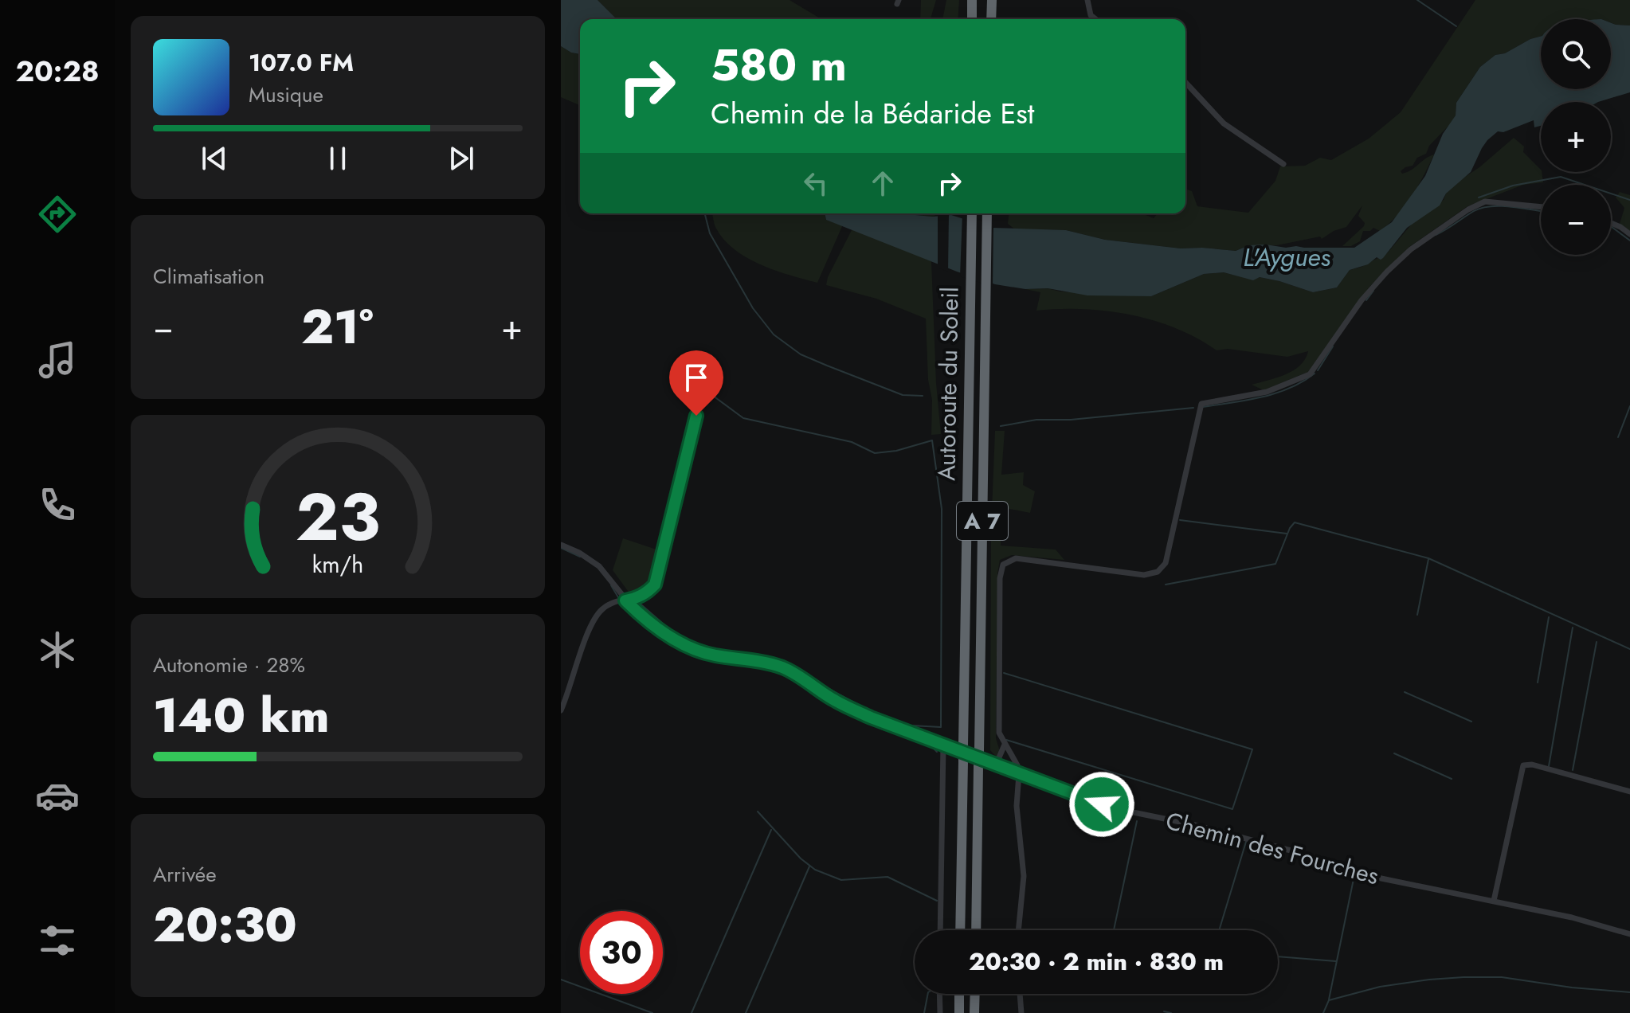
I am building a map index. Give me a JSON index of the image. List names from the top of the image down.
{
  "streets": {
    "highway": ["Autoroute du Soleil", "A 7"],
    "street": ["Chemin des Fourches"]
  },
  "water": ["L'Aygues"],
  "page": {
    "tabs": "20:28",
    "map_buttons": ["+", "−"],
    "turn": ["580 m", "Chemin de la Bédaride Est"],
    "song": ["107.0 FM", "Musique"],
    "tile": [
      "Climatisation",
      ["Autonomie · 28%", "140 km"],
      ["Arrivée", "20:30"]
    ],
    "heat": ["−", "21°", "+"],
    "limit": "30",
    "trip": "20:30 · 2 min · 830 m",
    "gauge": ["23", "km/h"]
  }
}
